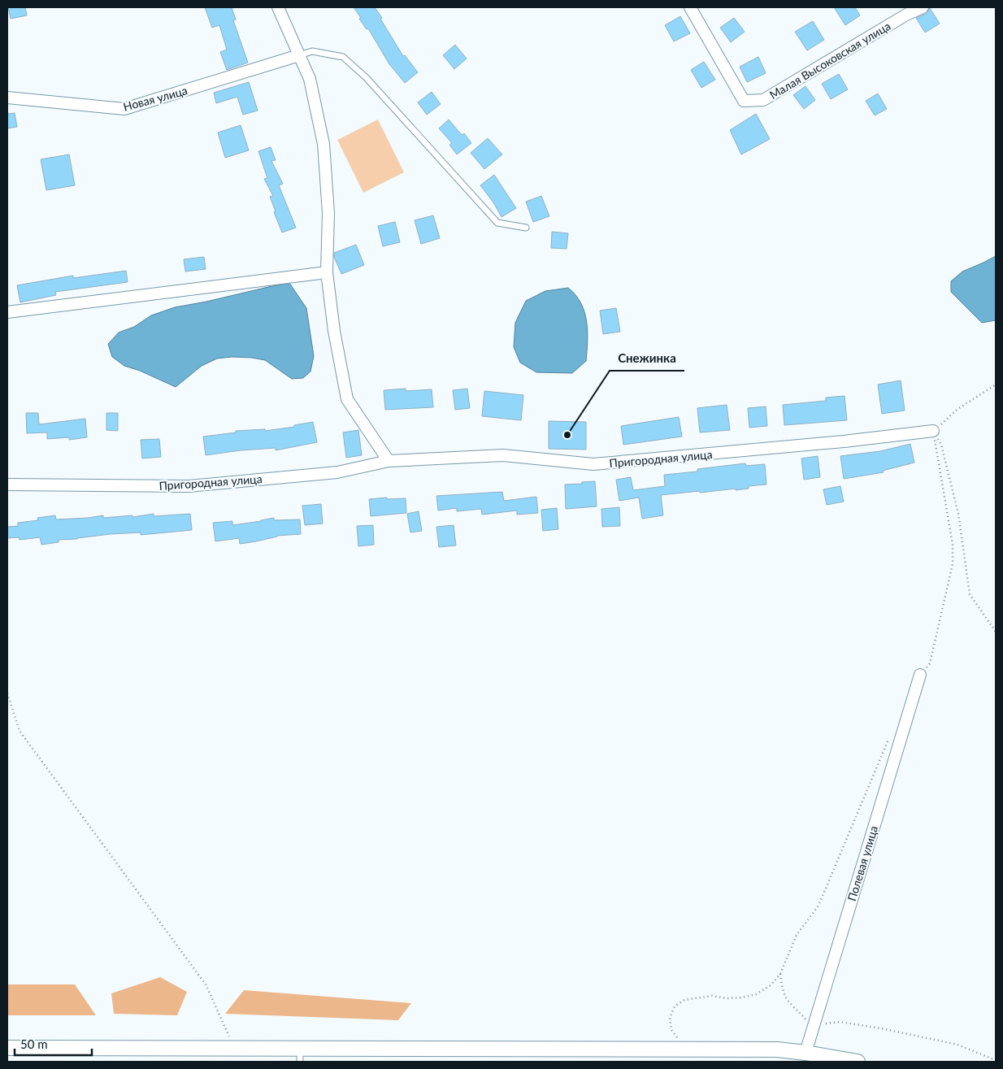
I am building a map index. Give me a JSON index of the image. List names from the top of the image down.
{
  "streets": {
    "street": [
      "Малая Высоковская улица",
      "Новая улица",
      "Пригородная улица",
      "Полевая улица"
    ]
  },
  "places": ["Снежинка"],
  "scale_bar": "50 m"
}
